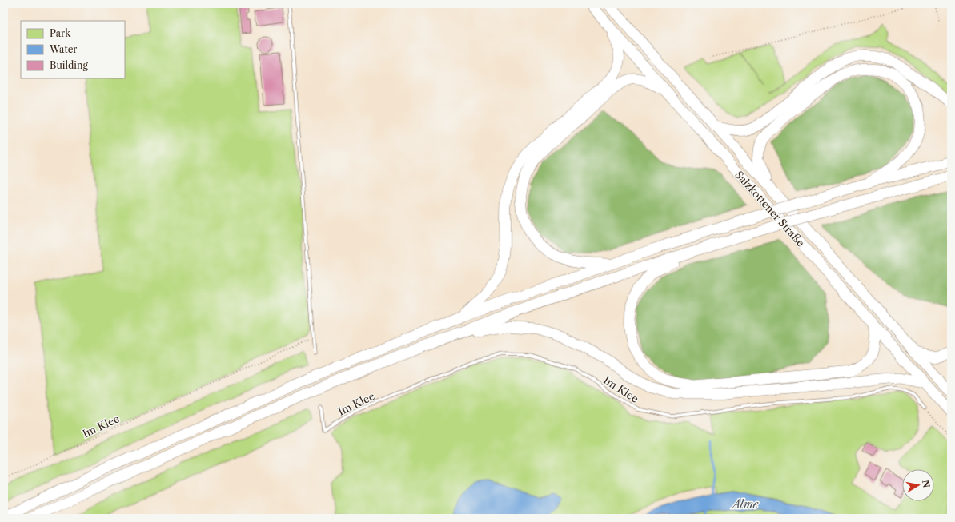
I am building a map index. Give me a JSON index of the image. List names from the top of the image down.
{
  "streets": {
    "highway": ["Salzkottener Straße"],
    "lane": ["Im Klee"]
  },
  "water": ["Alme"],
  "legend": ["Park", "Water", "Building"],
  "north": "right"
}
